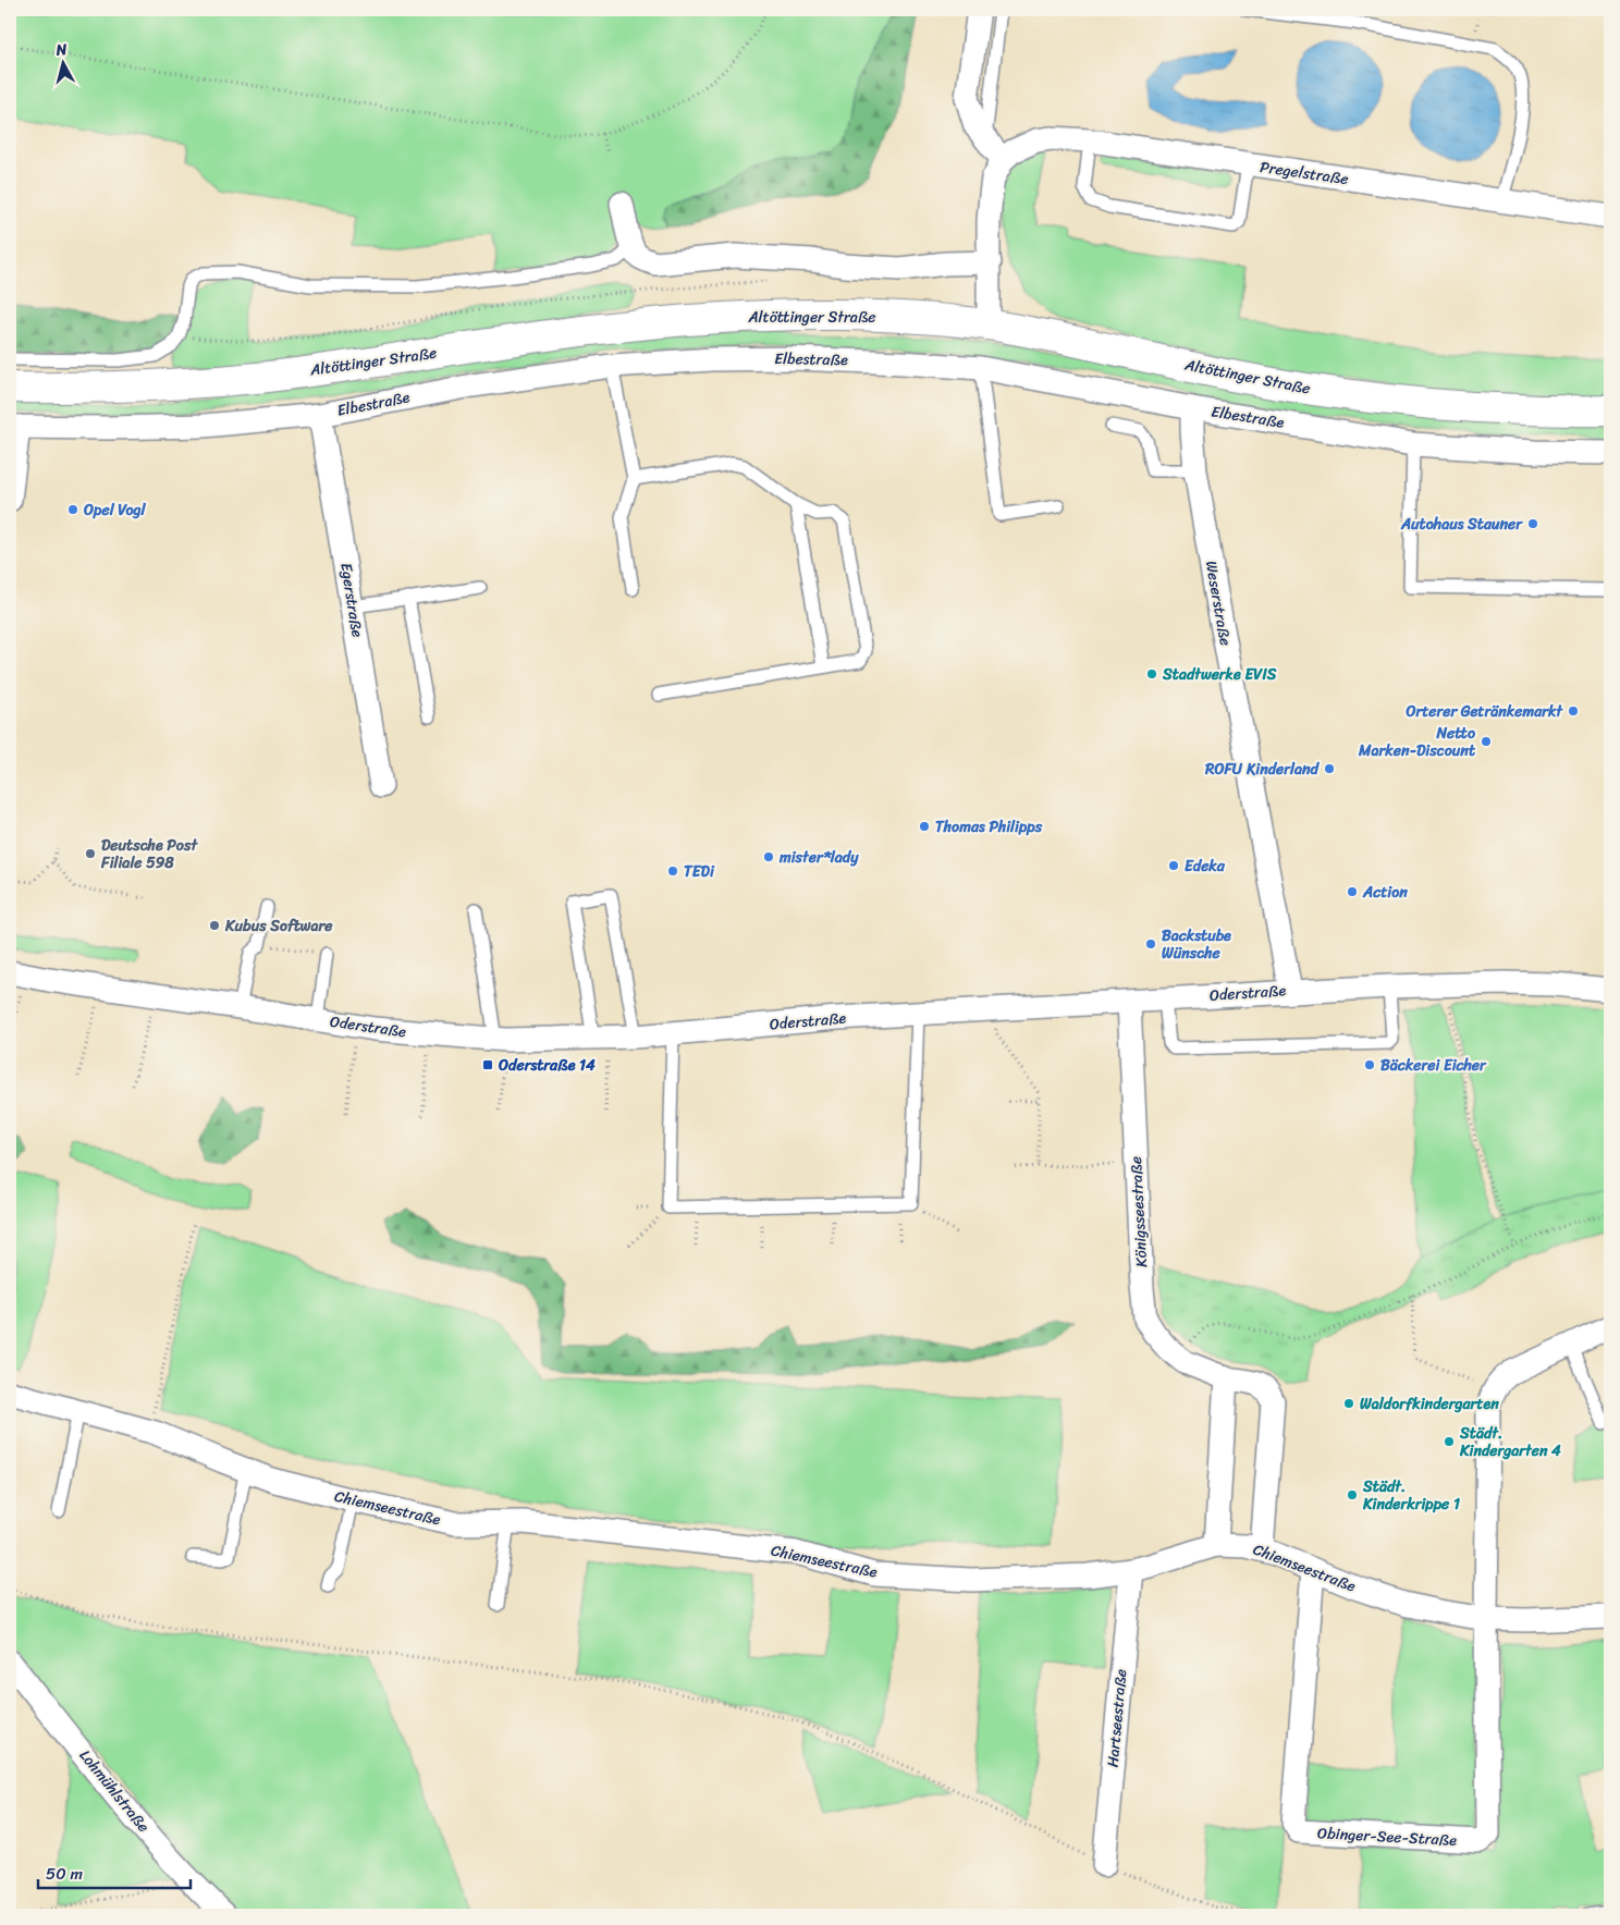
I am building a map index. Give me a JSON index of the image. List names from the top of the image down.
{
  "streets": {
    "main road": ["Altöttinger Straße"],
    "street": [
      "Pregelstraße",
      "Elbestraße",
      "Egerstraße",
      "Weserstraße",
      "Oderstraße",
      "Königsseestraße",
      "Chiemseestraße",
      "Hartseestraße",
      "Lohmühlstraße",
      "Obinger-See-Straße"
    ]
  },
  "crossings": [
    ["Elbestraße", "Egerstraße"],
    ["Elbestraße", "Weserstraße"],
    ["Weserstraße", "Oderstraße"],
    ["Oderstraße", "Königsseestraße"],
    ["Königsseestraße", "Chiemseestraße"],
    ["Chiemseestraße", "Hartseestraße"],
    ["Chiemseestraße", "Obinger-See-Straße"]
  ],
  "places": {
    "other": [
      "Opel Vogl",
      "Autohaus Stauner",
      "Stadtwerke EVIS",
      "Orterer Getränkemarkt",
      "Netto Marken-Discount",
      "ROFU Kinderland",
      "Thomas Philipps",
      "Deutsche Post Filiale 598",
      "mister*lady",
      "Edeka",
      "TEDi",
      "Action",
      "Kubus Software",
      "Backstube Wünsche",
      "Bäckerei Eicher",
      "Waldorfkindergarten",
      "Städt. Kindergarten 4",
      "Städt. Kinderkrippe 1"
    ],
    "transit": ["Oderstraße 14"]
  },
  "scale_bar": "50 m",
  "north": "top"
}
